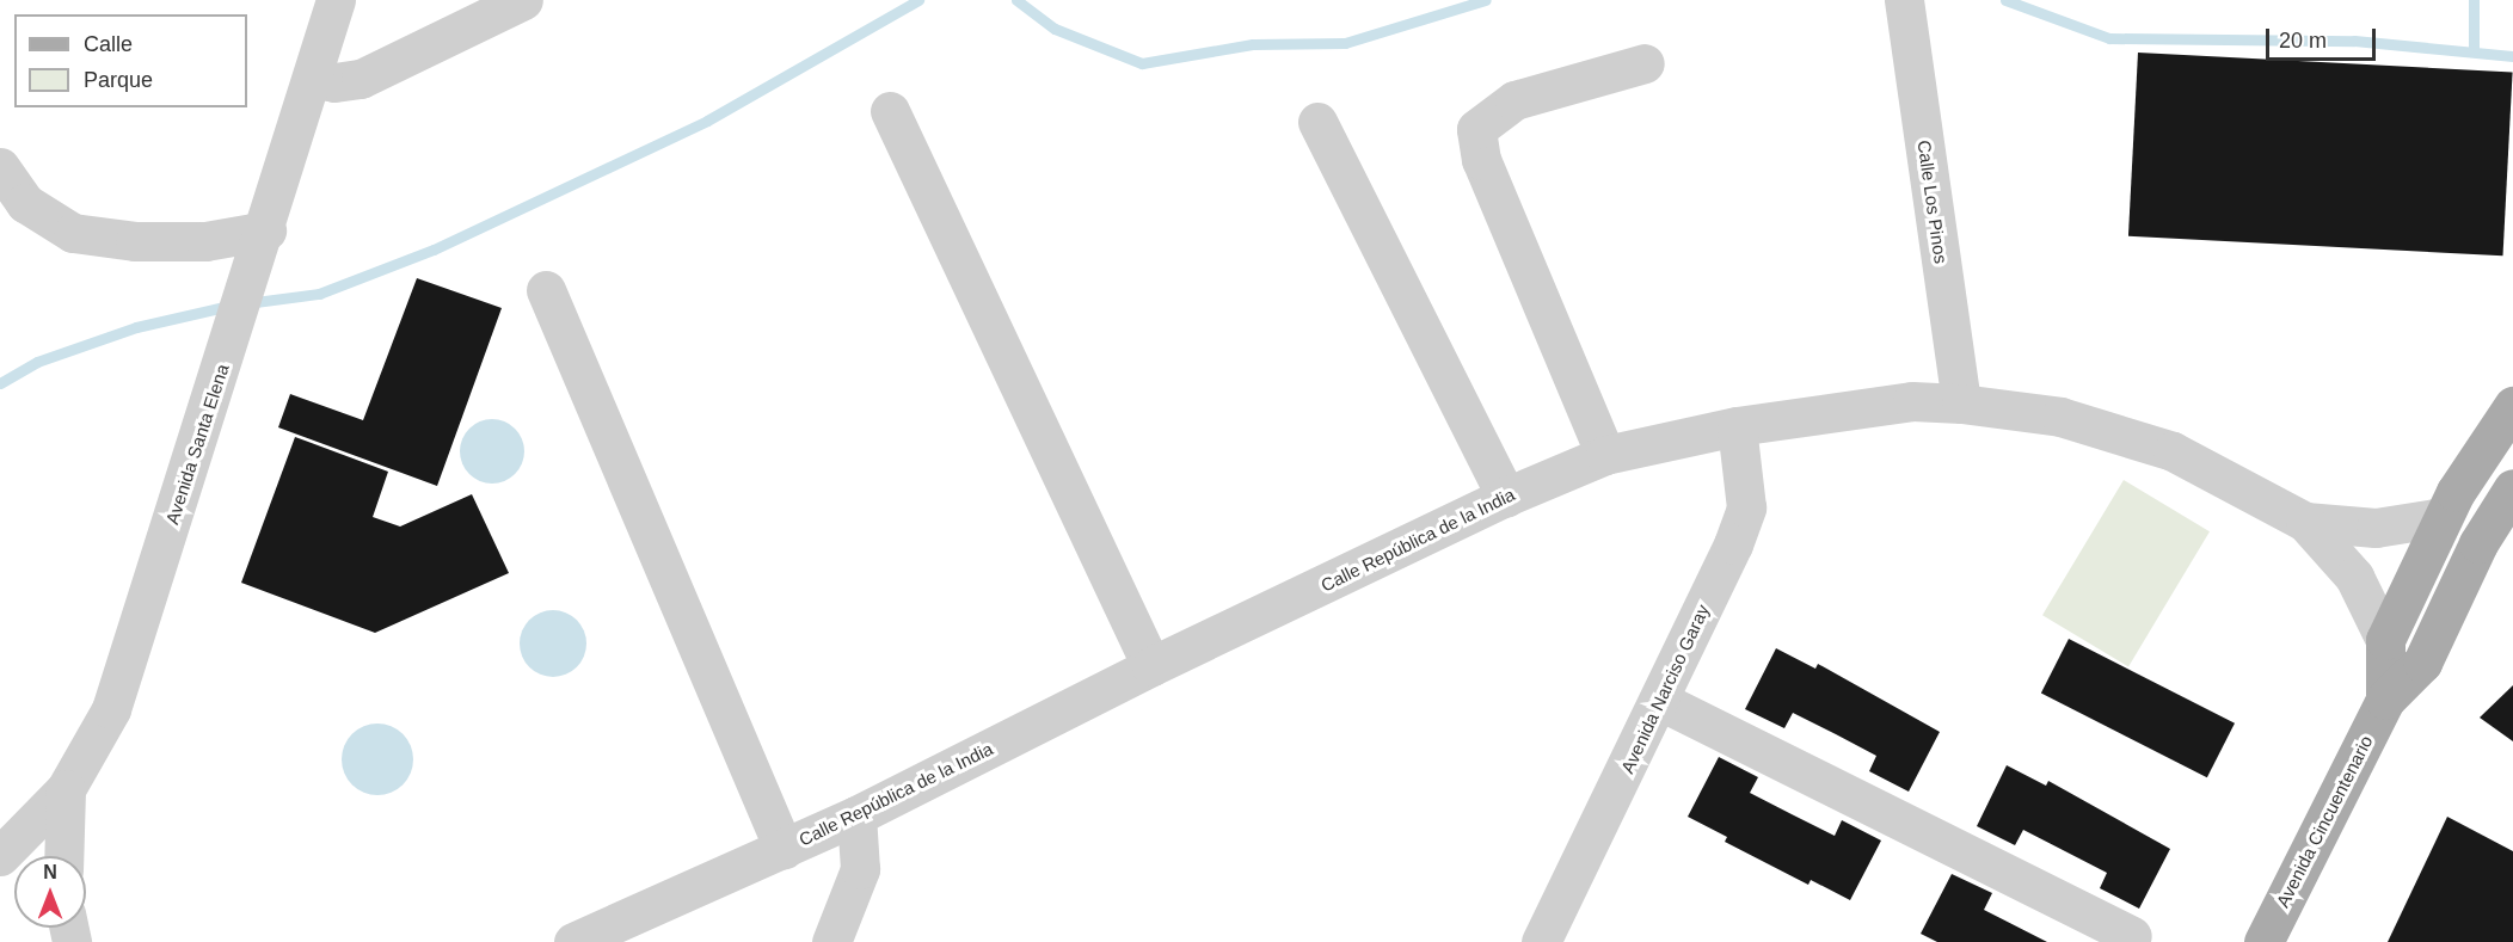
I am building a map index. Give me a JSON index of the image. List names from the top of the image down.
{
  "streets": {
    "main road": ["Avenida Cincuentenario"],
    "street": [
      "Calle Los Pinos",
      "Avenida Santa Elena",
      "Calle República de la India",
      "Avenida Narciso Garay"
    ]
  },
  "crossings": [
    ["Calle Los Pinos", "Calle República de la India"],
    ["Calle República de la India", "Avenida Narciso Garay"],
    ["Calle República de la India", "Avenida Cincuentenario"]
  ],
  "legend": ["Calle", "Parque"],
  "scale_bar": "20 m",
  "north": "top"
}
